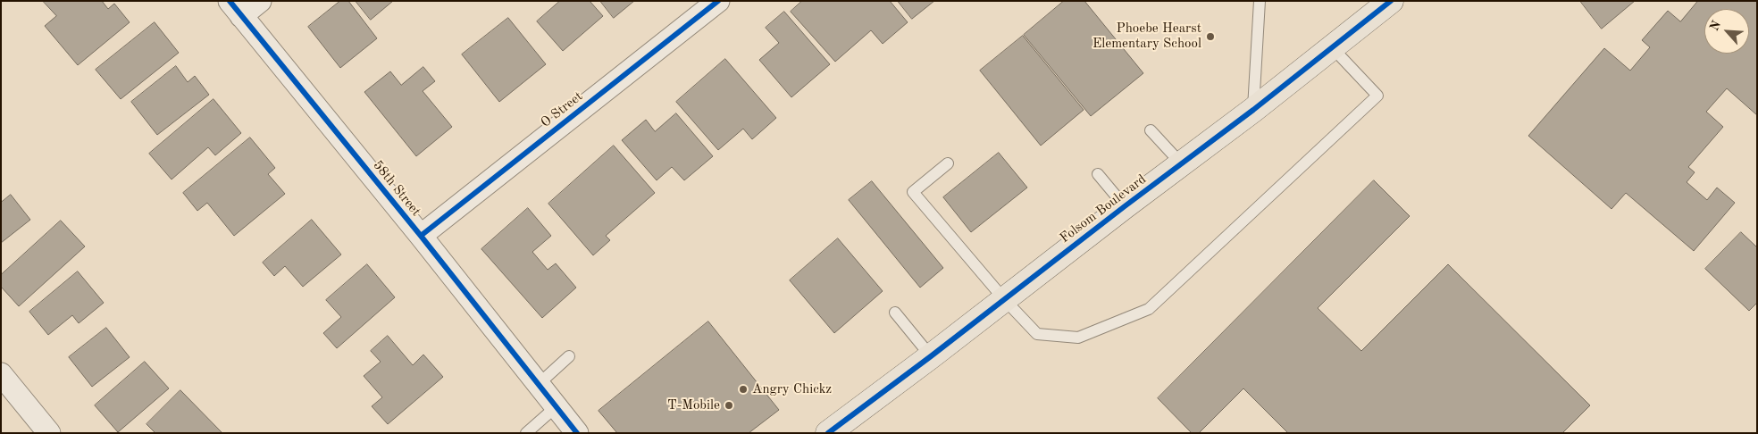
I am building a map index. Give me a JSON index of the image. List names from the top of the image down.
{
  "streets": {
    "main road": ["Folsom Boulevard"],
    "street": ["O Street", "58th Street"]
  },
  "crossings": [
    ["O Street", "58th Street"]
  ],
  "places": ["Phoebe Hearst Elementary School", "Angry Chickz", "T-Mobile"],
  "north": "top left"
}
